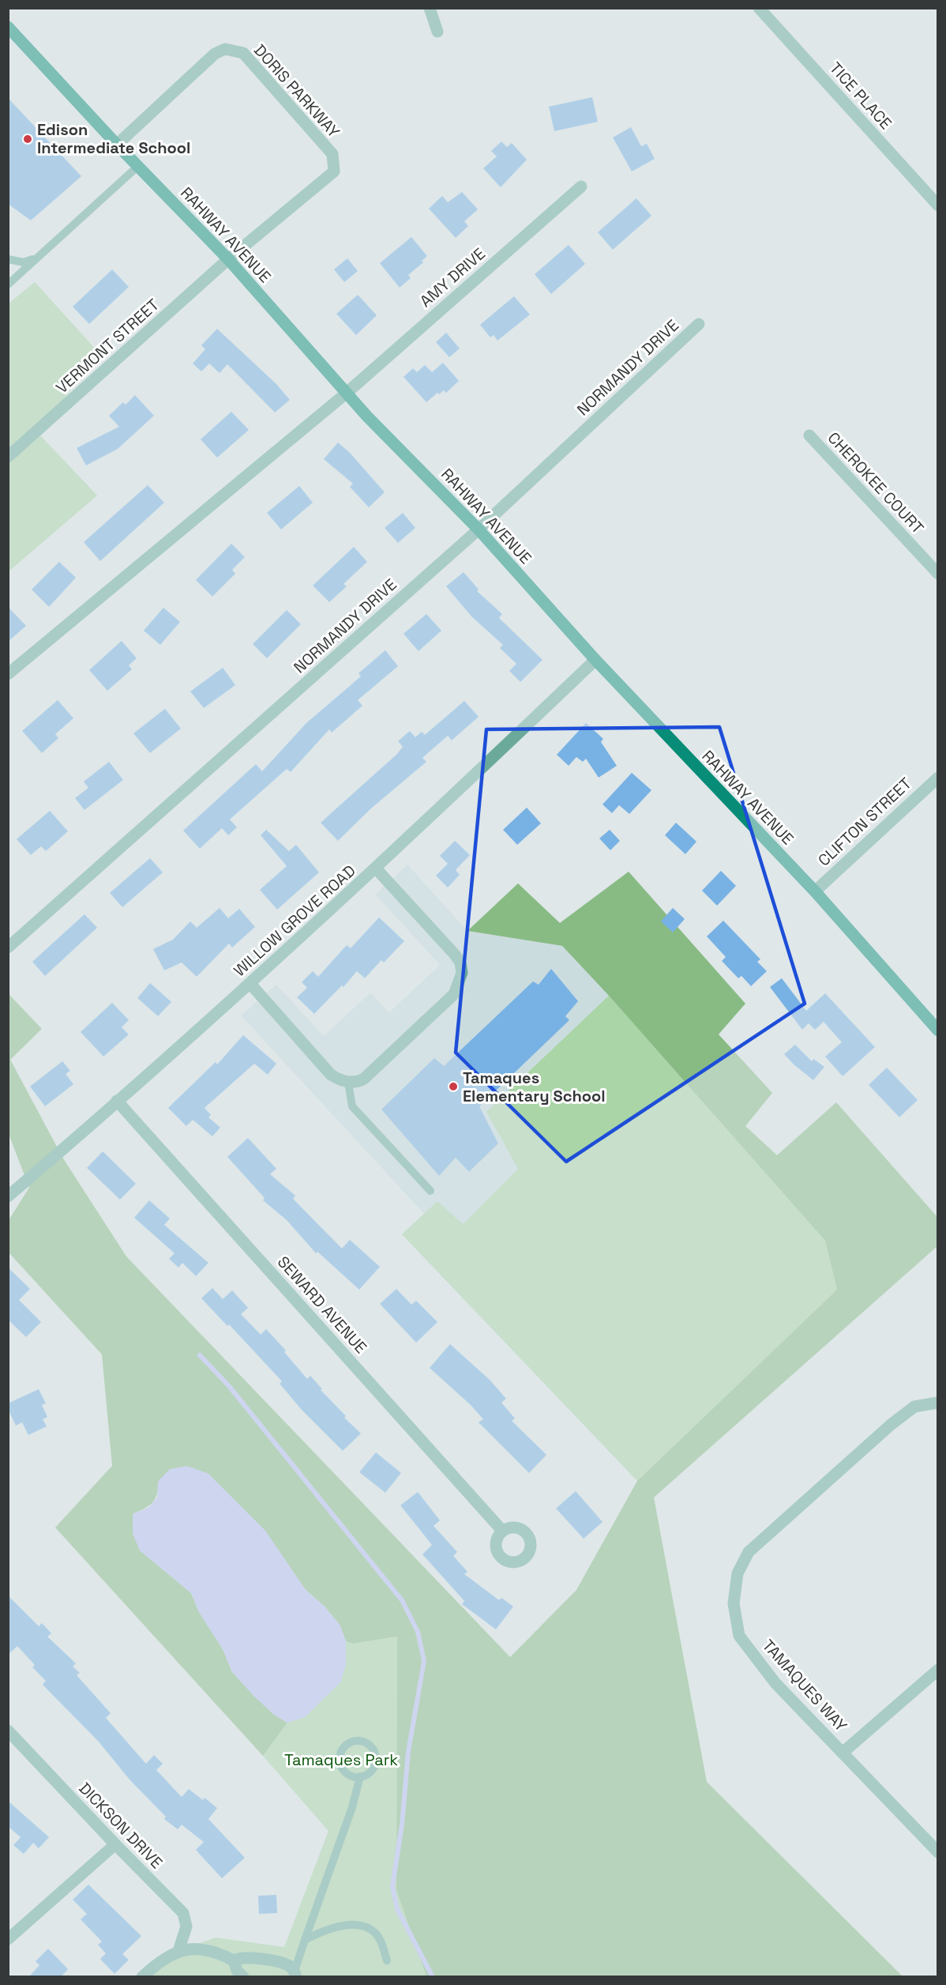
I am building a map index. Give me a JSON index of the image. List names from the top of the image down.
{
  "streets": {
    "street": [
      "DORIS PARKWAY",
      "TICE PLACE",
      "RAHWAY AVENUE",
      "AMY DRIVE",
      "VERMONT STREET",
      "NORMANDY DRIVE",
      "CHEROKEE COURT",
      "CLIFTON STREET",
      "WILLOW GROVE ROAD",
      "SEWARD AVENUE",
      "TAMAQUES WAY",
      "DICKSON DRIVE"
    ]
  },
  "crossings": [
    ["DORIS PARKWAY", "RAHWAY AVENUE"],
    ["DORIS PARKWAY", "VERMONT STREET"],
    ["RAHWAY AVENUE", "AMY DRIVE"],
    ["RAHWAY AVENUE", "VERMONT STREET"],
    ["RAHWAY AVENUE", "NORMANDY DRIVE"],
    ["RAHWAY AVENUE", "CLIFTON STREET"],
    ["RAHWAY AVENUE", "WILLOW GROVE ROAD"],
    ["WILLOW GROVE ROAD", "SEWARD AVENUE"]
  ],
  "parks": ["Tamaques Park"],
  "places": ["Edison Intermediate School", "Tamaques Elementary School"]
}
